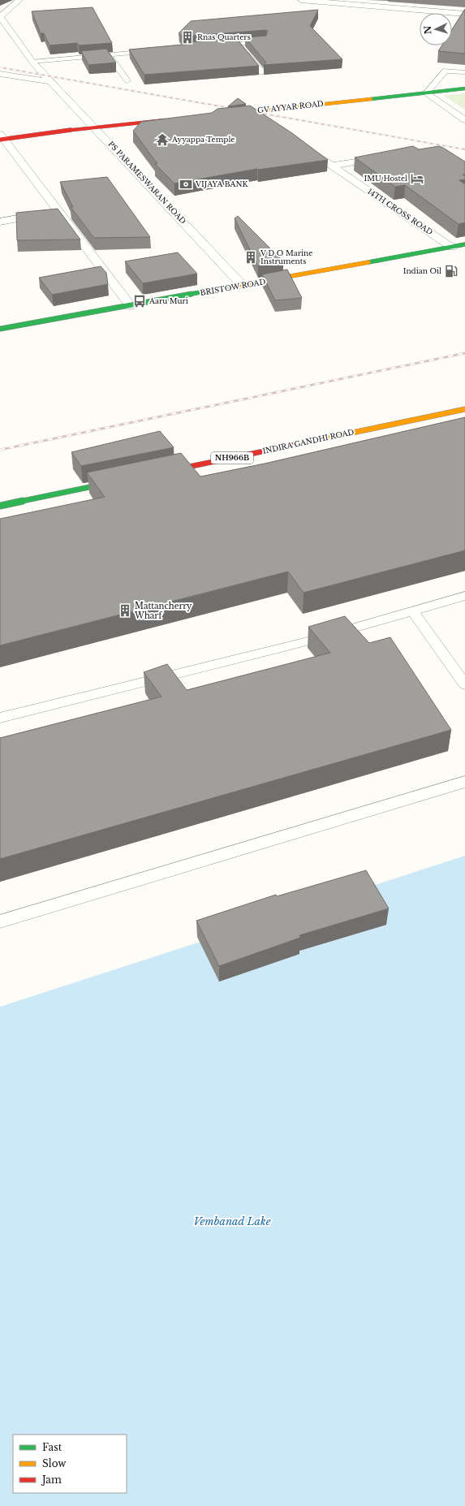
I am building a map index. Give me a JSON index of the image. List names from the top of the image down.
{
  "streets": {
    "main road": [
      "GV AYYAR ROAD",
      "BRISTOW ROAD",
      "INDIRA GANDHI ROAD",
      "NH966B"
    ],
    "street": ["PS PARAMESWARAN ROAD", "14TH CROSS ROAD"]
  },
  "crossings": [
    ["PS PARAMESWARAN ROAD", "BRISTOW ROAD"],
    ["14TH CROSS ROAD", "BRISTOW ROAD"]
  ],
  "water": ["Vembanad Lake"],
  "places": {
    "building": ["Rnas Quarters", "V D O Marine Instruments", "Mattancherry Wharf"],
    "temple": ["Ayyappa Temple"],
    "hotel": ["IMU Hostel"],
    "bank": ["VIJAYA BANK"],
    "fuel station": ["Indian Oil"],
    "bus stop": ["Aaru Muri"]
  },
  "legend": ["Fast", "Slow", "Jam"],
  "north": "left"
}
